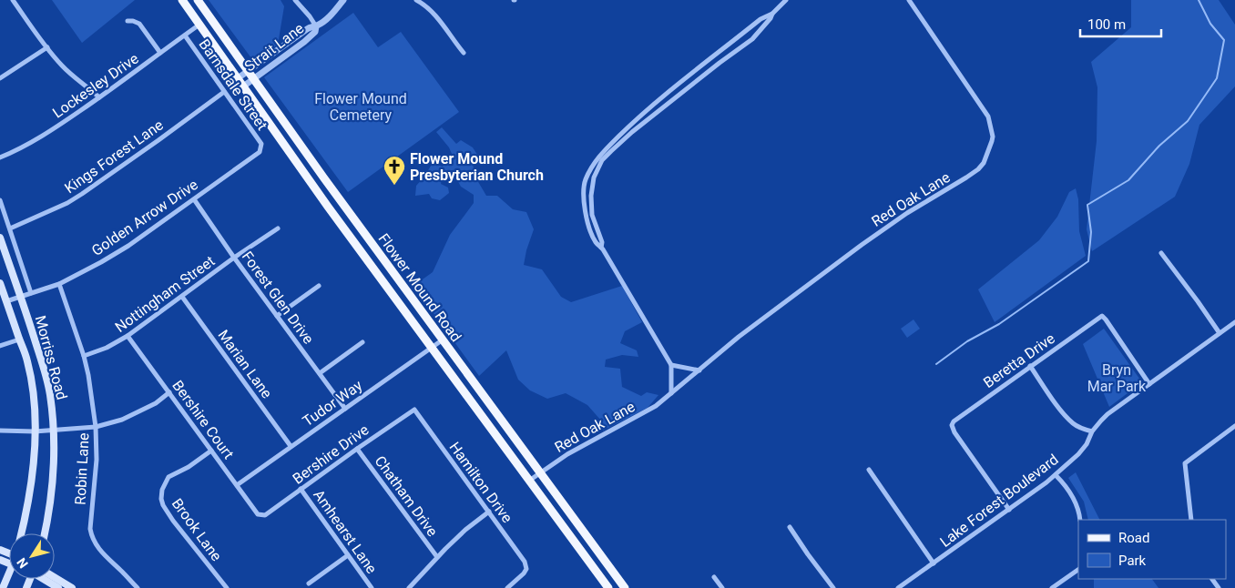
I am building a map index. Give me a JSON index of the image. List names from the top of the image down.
{
  "streets": {
    "main road": ["Flower Mound Road", "Morriss Road"],
    "street": [
      "Strait Lane",
      "Barnsdale Street",
      "Lockesley Drive",
      "Kings Forest Lane",
      "Red Oak Lane",
      "Golden Arrow Drive",
      "Nottingham Street",
      "Forest Glen Drive",
      "Beretta Drive",
      "Marian Lane",
      "Tudor Way",
      "Bershire Court",
      "Bershire Drive",
      "Robin Lane",
      "Hamilton Drive",
      "Chatham Drive",
      "Lake Forest Boulevard",
      "Brook Lane",
      "Amhearst Lane"
    ]
  },
  "crossings": [
    ["Strait Lane", "Flower Mound Road"],
    ["Barnsdale Street", "Lockesley Drive"],
    ["Barnsdale Street", "Kings Forest Lane"],
    ["Barnsdale Street", "Golden Arrow Drive"],
    ["Lockesley Drive", "Flower Mound Road"],
    ["Red Oak Lane", "Flower Mound Road"],
    ["Golden Arrow Drive", "Forest Glen Drive"],
    ["Golden Arrow Drive", "Morriss Road"],
    ["Golden Arrow Drive", "Robin Lane"],
    ["Flower Mound Road", "Tudor Way"],
    ["Nottingham Street", "Forest Glen Drive"],
    ["Nottingham Street", "Marian Lane"],
    ["Nottingham Street", "Bershire Court"],
    ["Nottingham Street", "Robin Lane"],
    ["Forest Glen Drive", "Tudor Way"],
    ["Beretta Drive", "Lake Forest Boulevard"],
    ["Marian Lane", "Tudor Way"],
    ["Tudor Way", "Bershire Court"],
    ["Bershire Court", "Bershire Drive"],
    ["Bershire Court", "Brook Lane"],
    ["Bershire Drive", "Hamilton Drive"],
    ["Bershire Drive", "Chatham Drive"],
    ["Bershire Drive", "Amhearst Lane"]
  ],
  "parks": ["Flower Mound Cemetery", "Bryn Mar Park"],
  "places": {
    "church": ["Flower Mound Presbyterian Church"]
  },
  "legend": ["Road", "Park"],
  "scale_bar": "100 m",
  "north": "bottom left"
}
